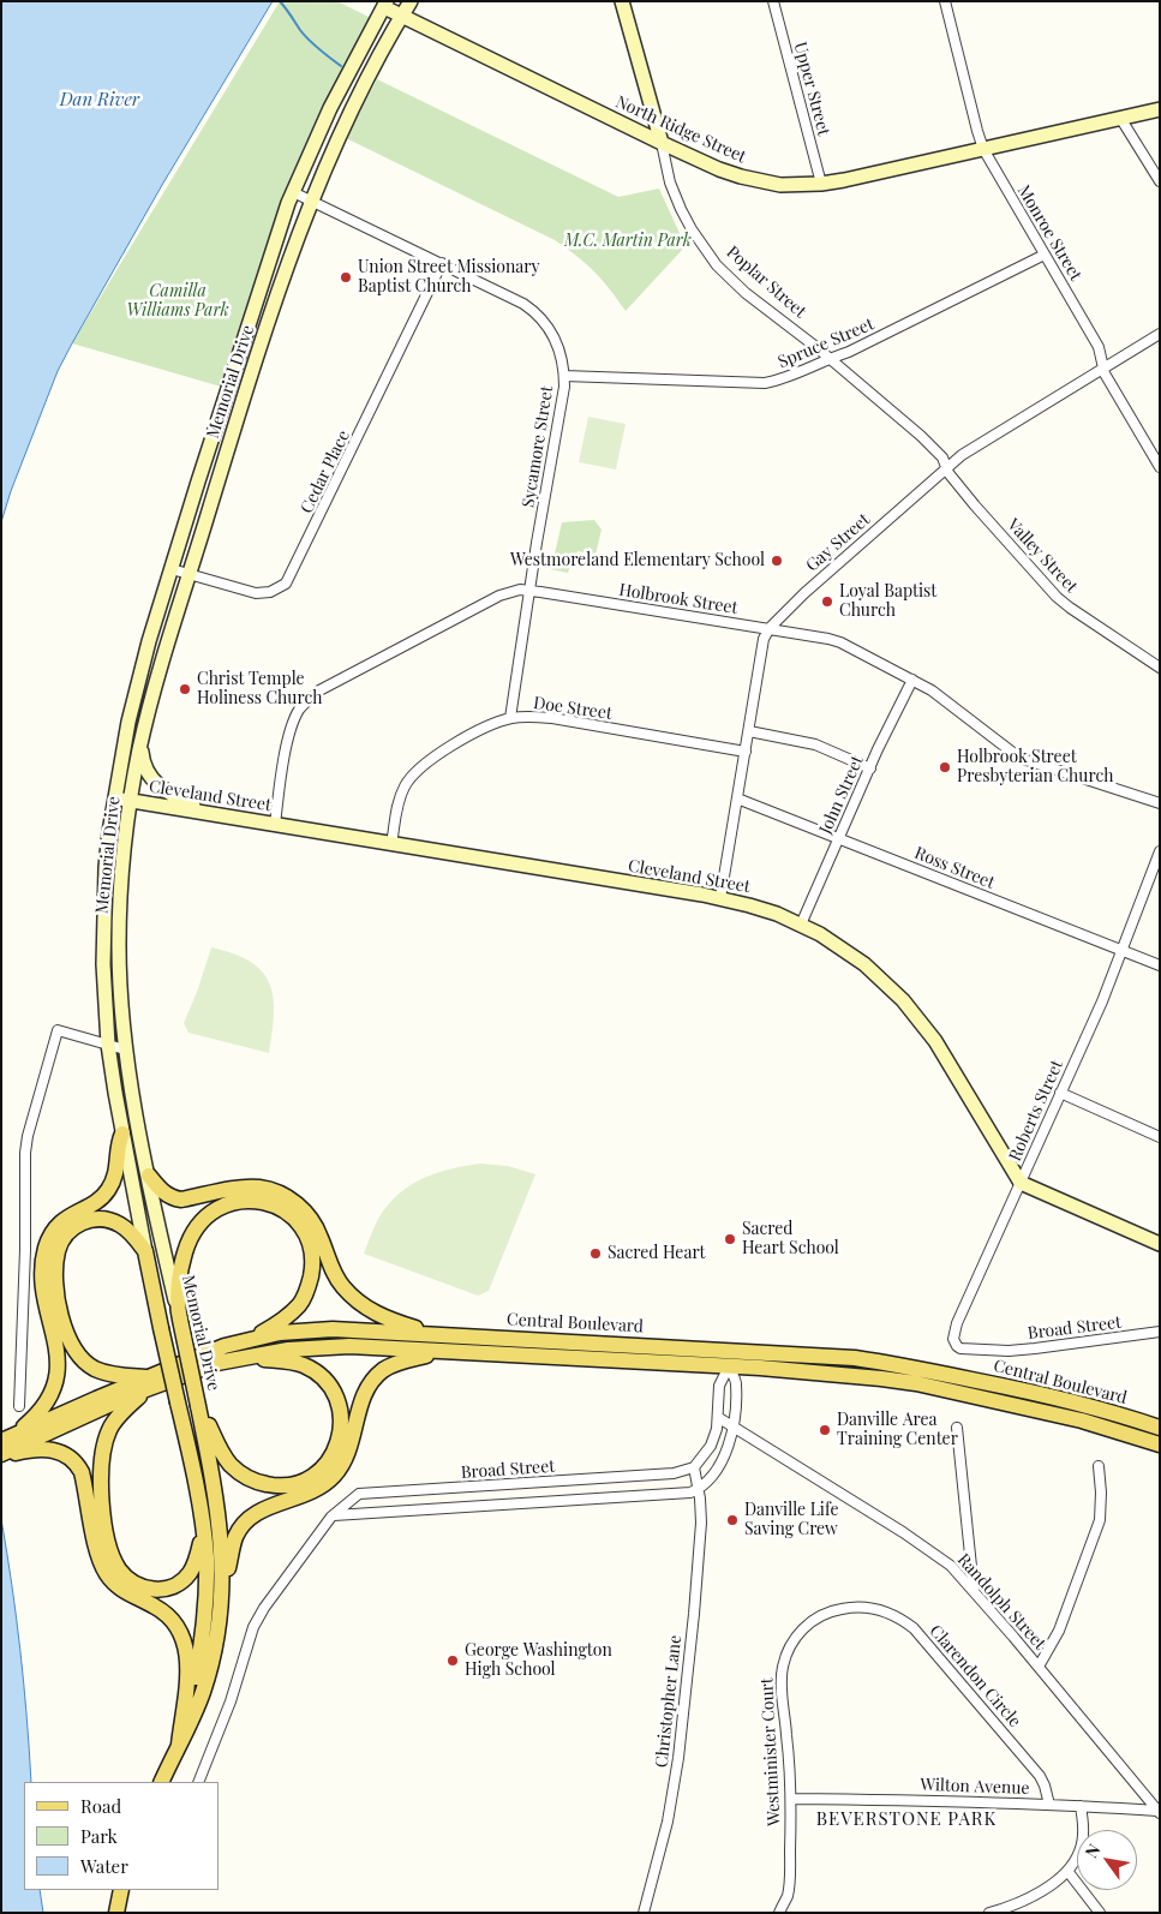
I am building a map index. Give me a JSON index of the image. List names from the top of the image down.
{
  "streets": {
    "main road": [
      "North Ridge Street",
      "Poplar Street",
      "Memorial Drive",
      "Cleveland Street",
      "Central Boulevard"
    ],
    "street": [
      "Upper Street",
      "Monroe Street",
      "Spruce Street",
      "Sycamore Street",
      "Cedar Place",
      "Gay Street",
      "Valley Street",
      "Holbrook Street",
      "Doe Street",
      "John Street",
      "Ross Street",
      "Roberts Street",
      "Broad Street",
      "Randolph Street",
      "Clarendon Circle",
      "Christopher Lane",
      "Westminister Court",
      "Wilton Avenue"
    ]
  },
  "crossings": [
    ["Upper Street", "North Ridge Street"],
    ["North Ridge Street", "Monroe Street"],
    ["North Ridge Street", "Poplar Street"],
    ["North Ridge Street", "Memorial Drive"],
    ["Monroe Street", "Spruce Street"],
    ["Monroe Street", "Gay Street"],
    ["Poplar Street", "Spruce Street"],
    ["Poplar Street", "Gay Street"],
    ["Poplar Street", "Valley Street"],
    ["Spruce Street", "Sycamore Street"],
    ["Memorial Drive", "Sycamore Street"],
    ["Memorial Drive", "Cedar Place"],
    ["Memorial Drive", "Cleveland Street"],
    ["Sycamore Street", "Cedar Place"],
    ["Sycamore Street", "Holbrook Street"],
    ["Sycamore Street", "Doe Street"],
    ["Gay Street", "Valley Street"],
    ["Gay Street", "Holbrook Street"],
    ["Gay Street", "Doe Street"],
    ["Gay Street", "Cleveland Street"],
    ["Gay Street", "Ross Street"],
    ["Holbrook Street", "John Street"],
    ["Holbrook Street", "Cleveland Street"],
    ["Doe Street", "Cleveland Street"],
    ["John Street", "Cleveland Street"],
    ["John Street", "Ross Street"],
    ["Cleveland Street", "Roberts Street"],
    ["Ross Street", "Roberts Street"],
    ["Roberts Street", "Broad Street"],
    ["Broad Street", "Christopher Lane"],
    ["Randolph Street", "Wilton Avenue"],
    ["Clarendon Circle", "Westminister Court"],
    ["Clarendon Circle", "Wilton Avenue"],
    ["Westminister Court", "Wilton Avenue"]
  ],
  "districts": ["BEVERSTONE PARK"],
  "water": ["Dan River"],
  "parks": ["M.C. Martin Park", "Camilla Williams Park"],
  "places": [
    "Union Street Missionary Baptist Church",
    "Westmoreland Elementary School",
    "Loyal Baptist Church",
    "Christ Temple Holiness Church",
    "Holbrook Street Presbyterian Church",
    "Sacred Heart School",
    "Sacred Heart",
    "Danville Area Training Center",
    "Danville Life Saving Crew",
    "George Washington High School"
  ],
  "legend": ["Road", "Park", "Water"],
  "north": "top left"
}
